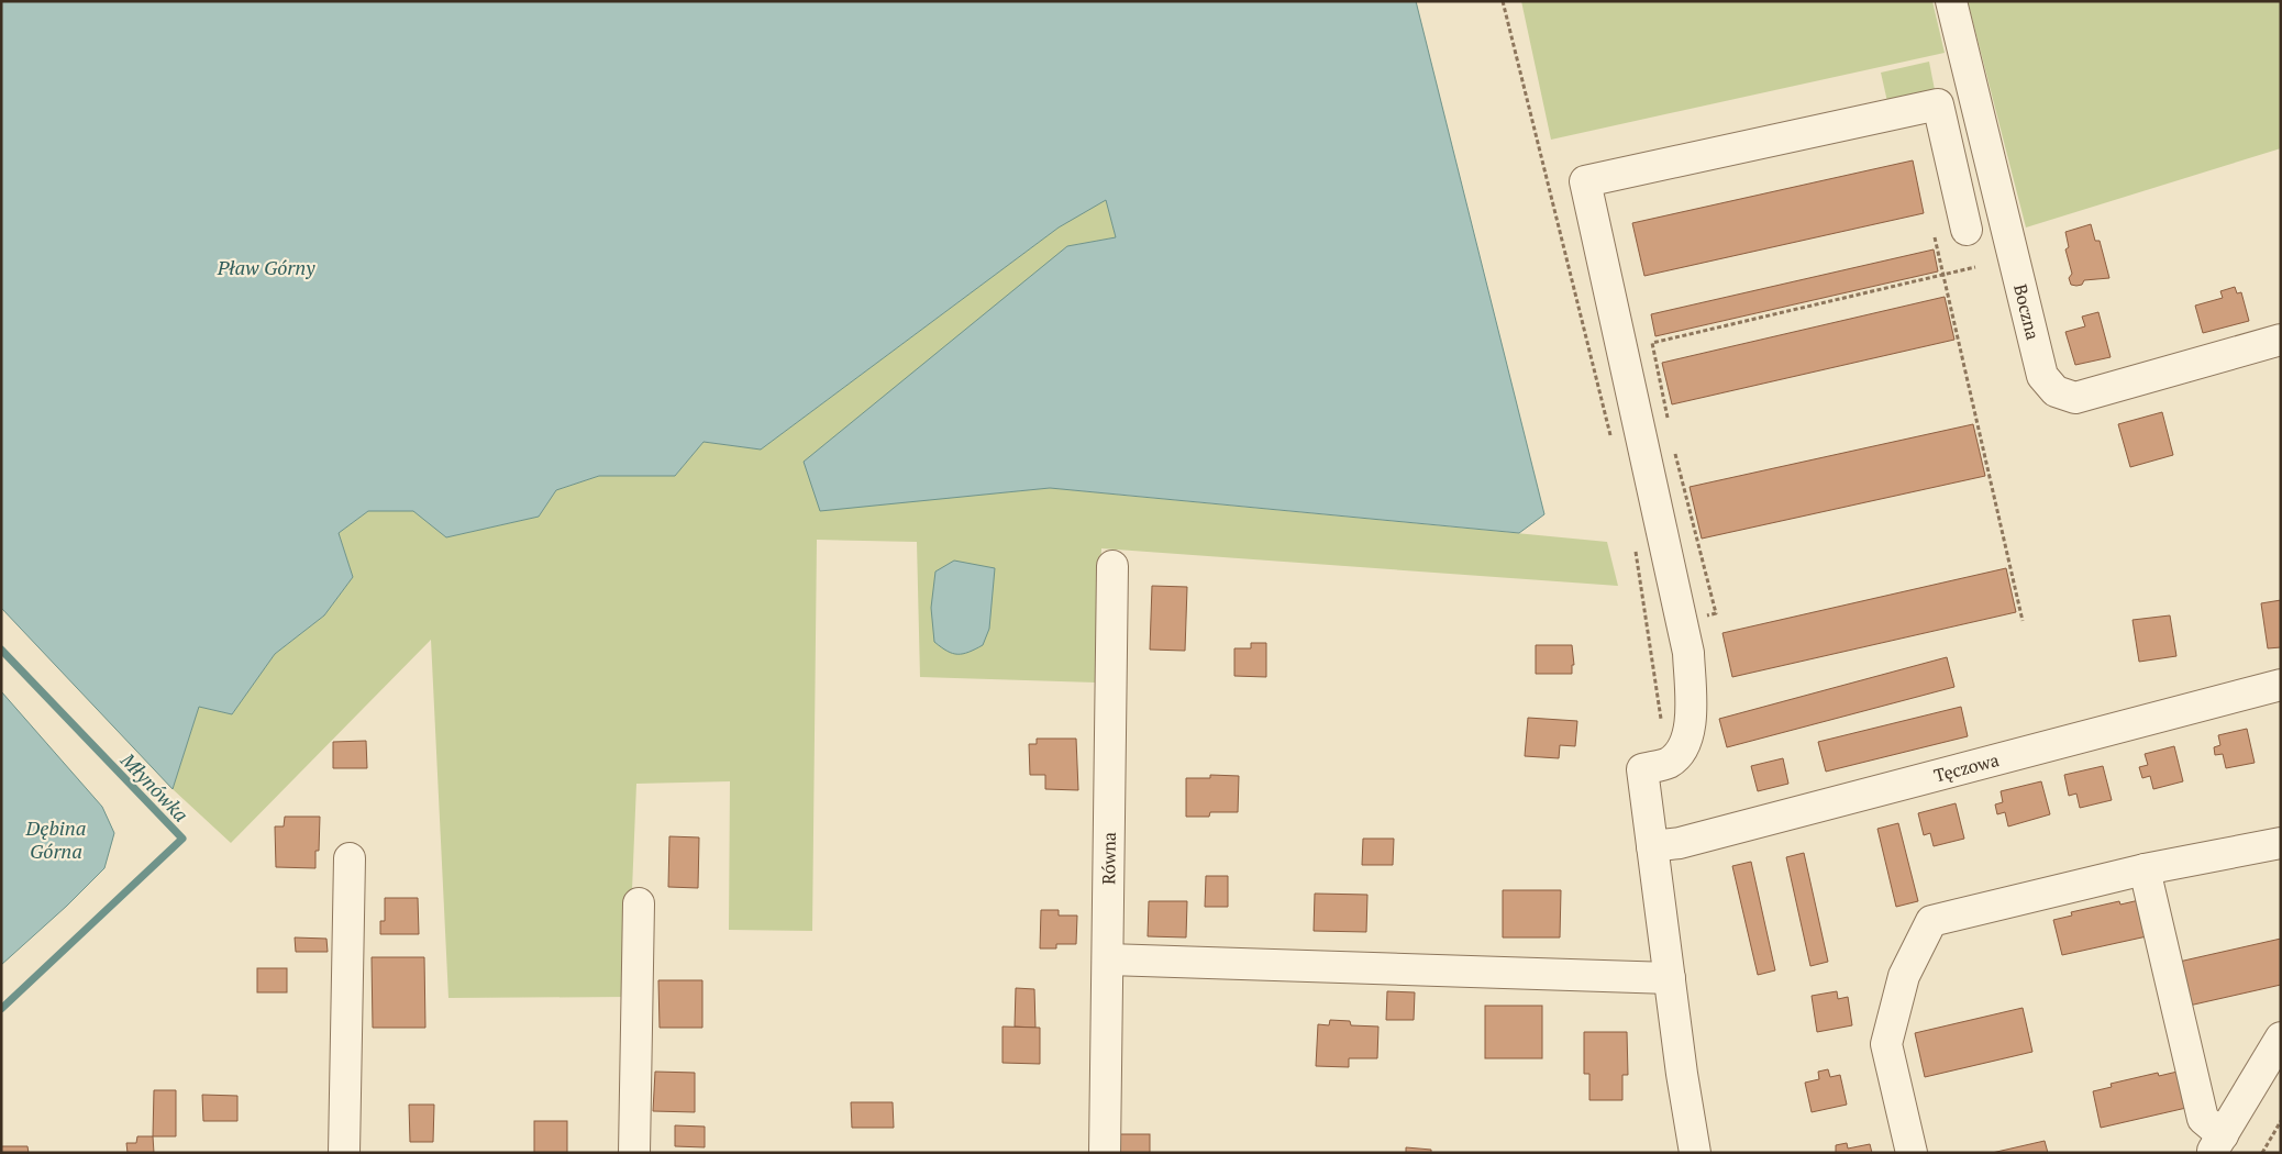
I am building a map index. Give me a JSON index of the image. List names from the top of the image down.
{
  "streets": {
    "street": ["Boczna", "Tęczowa", "Równa"]
  },
  "water": ["Pław Górny", "Młynówka", "Dębina Górna"]
}
